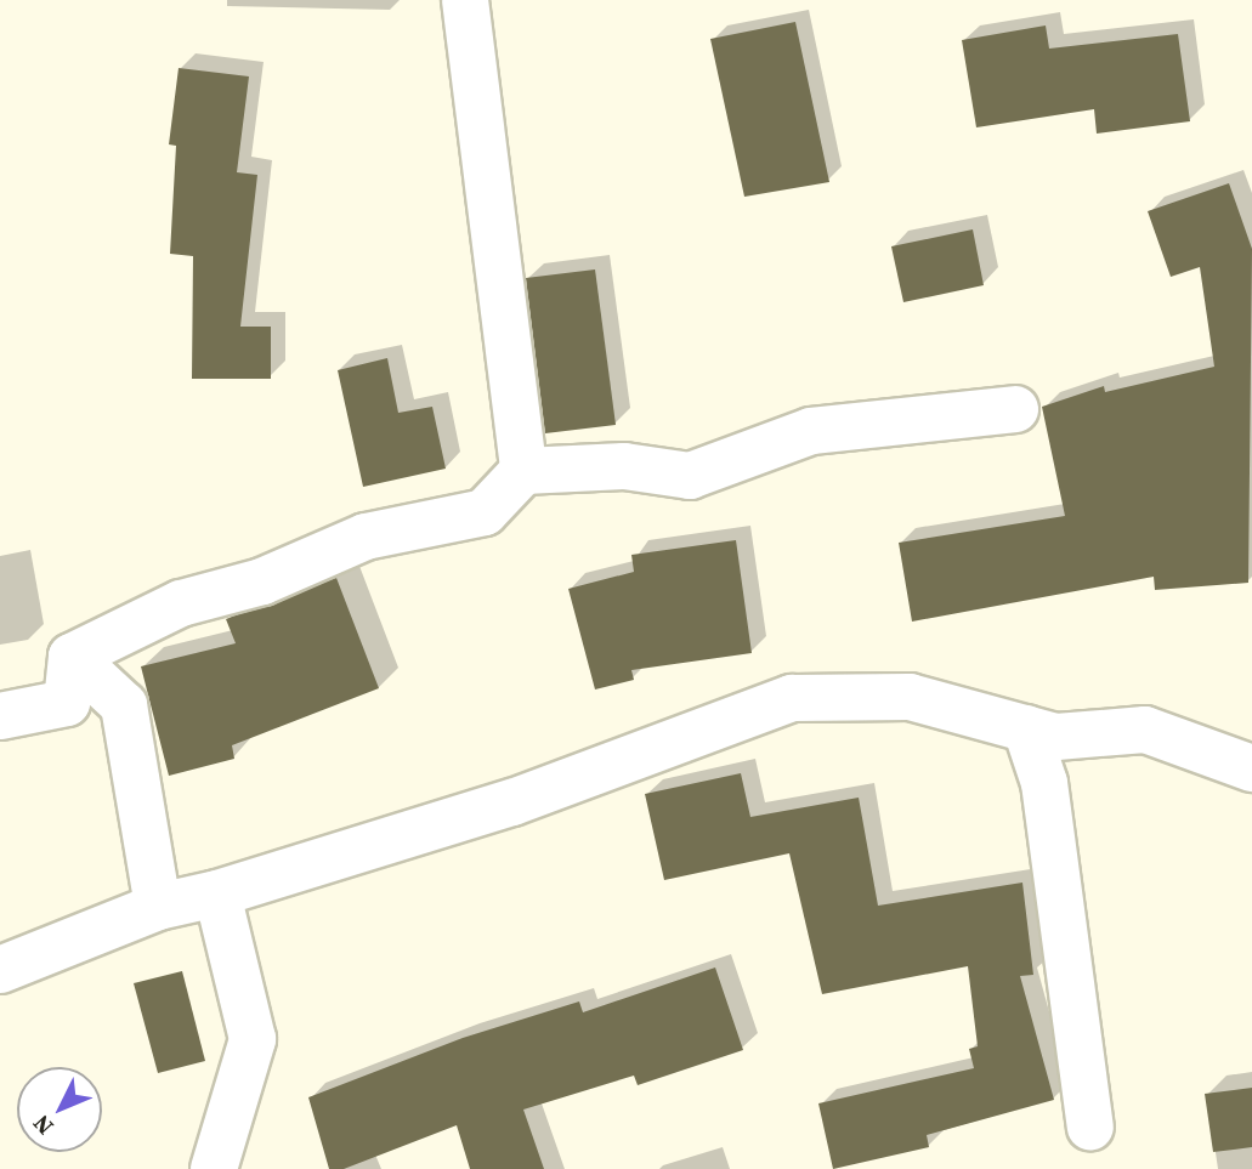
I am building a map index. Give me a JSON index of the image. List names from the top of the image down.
{
  "north": "bottom left"
}
